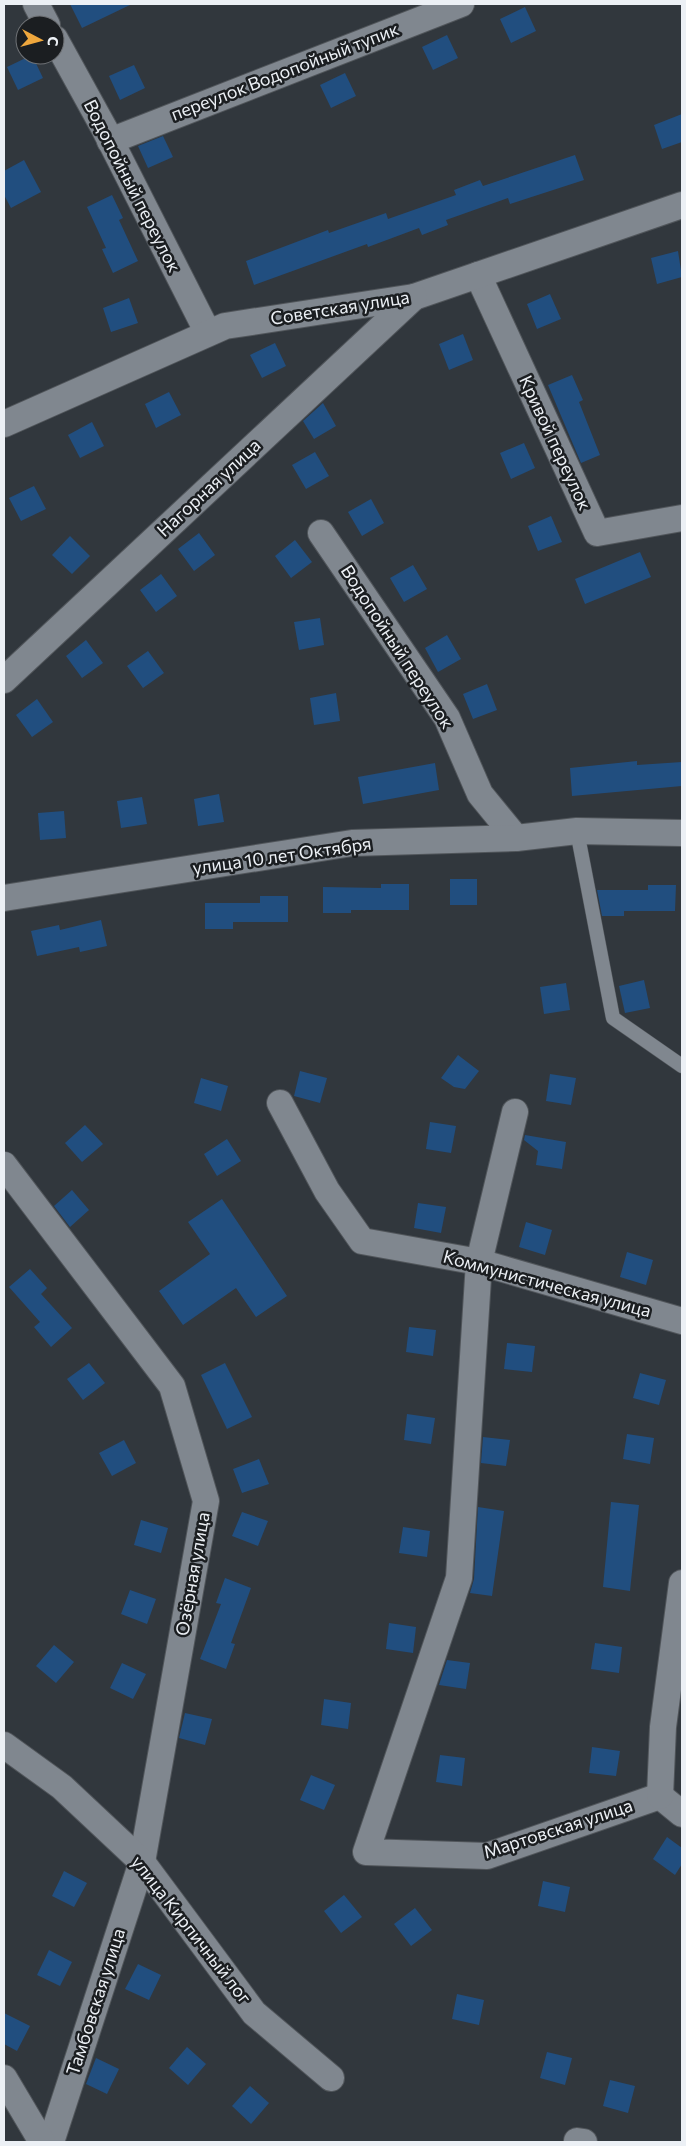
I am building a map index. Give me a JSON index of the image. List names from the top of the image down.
{
  "streets": {
    "street": [
      "переулок Водопойный тупик",
      "Водопойный переулок",
      "Советская улица",
      "Кривой переулок",
      "Нагорная улица",
      "улица 10 лет Октября",
      "Коммунистическая улица",
      "Озёрная улица",
      "Мартовская улица",
      "улица Кирпичный лог",
      "Тамбовская улица"
    ]
  },
  "crossings": [
    ["переулок Водопойный тупик", "Водопойный переулок"],
    ["Водопойный переулок", "Советская улица"],
    ["Водопойный переулок", "улица 10 лет Октября"],
    ["Советская улица", "Кривой переулок"],
    ["Советская улица", "Нагорная улица"],
    ["Коммунистическая улица", "Мартовская улица"],
    ["Озёрная улица", "улица Кирпичный лог"],
    ["Озёрная улица", "Тамбовская улица"],
    ["улица Кирпичный лог", "Тамбовская улица"]
  ],
  "north": "right"
}
